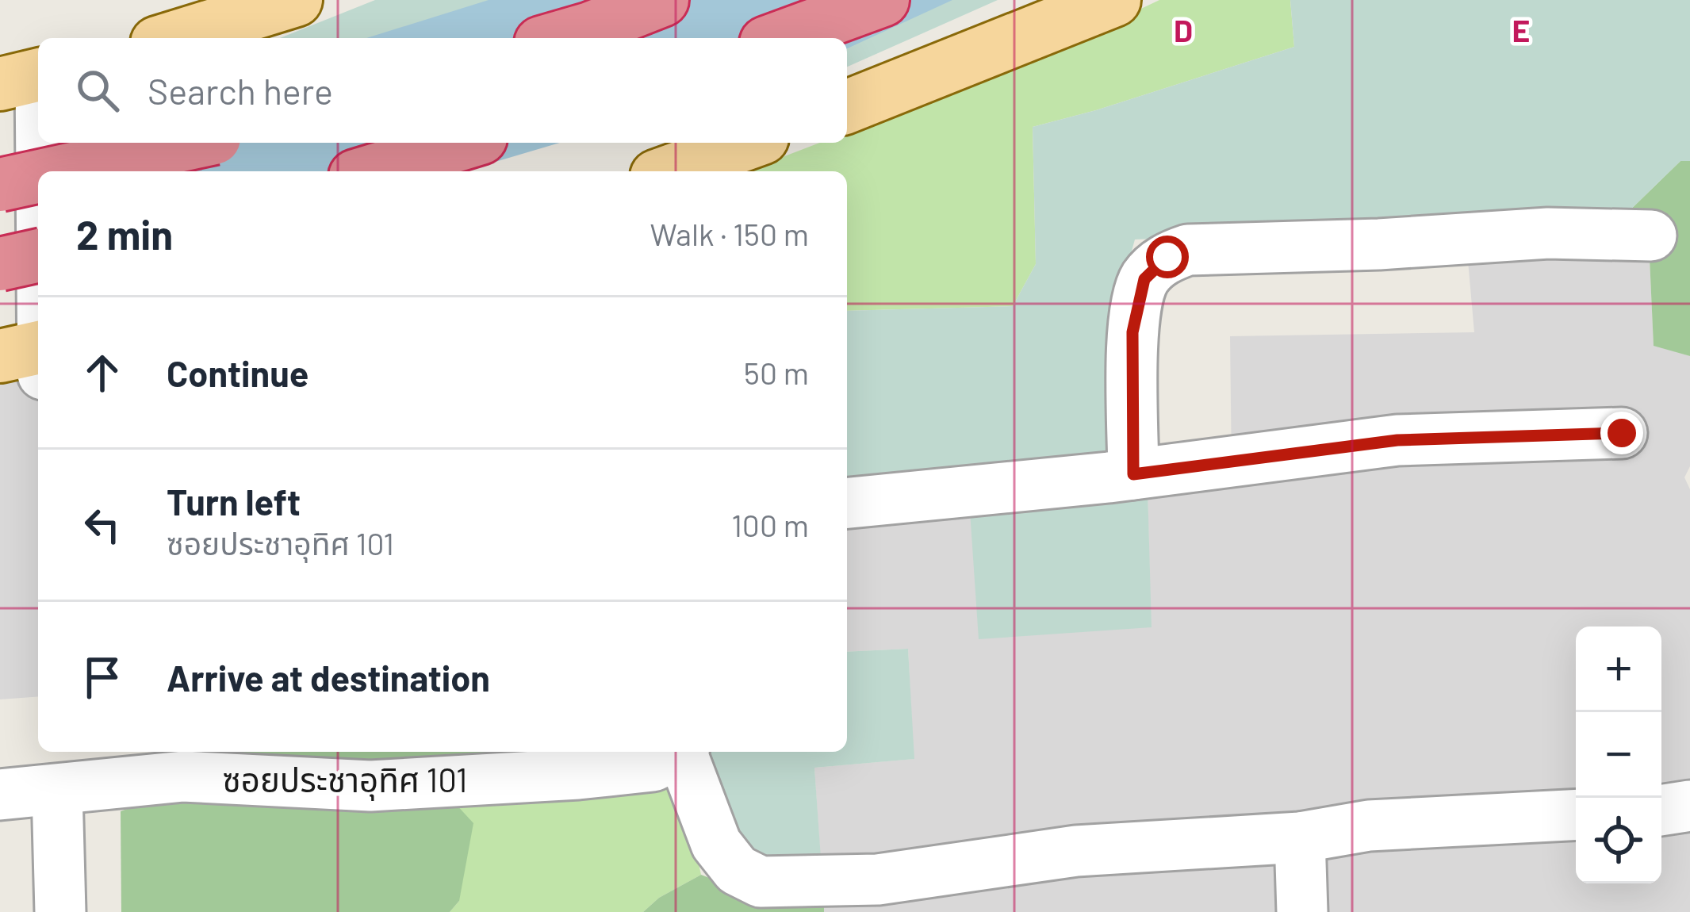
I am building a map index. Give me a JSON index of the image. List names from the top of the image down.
{
  "streets": {
    "street": ["ซอยประชาอุทิศ 101"]
  },
  "page": {
    "search": "Search here",
    "heading": ["2 min", "Walk · 150 m"],
    "list": [
      ["Continue", "50 m"],
      ["Turn left", "ซอยประชาอุทิศ 101", "100 m"],
      "Arrive at destination"
    ],
    "map_buttons": ["+", "−"]
  },
  "grid": {
    "columns": ["D", "E"]
  }
}
